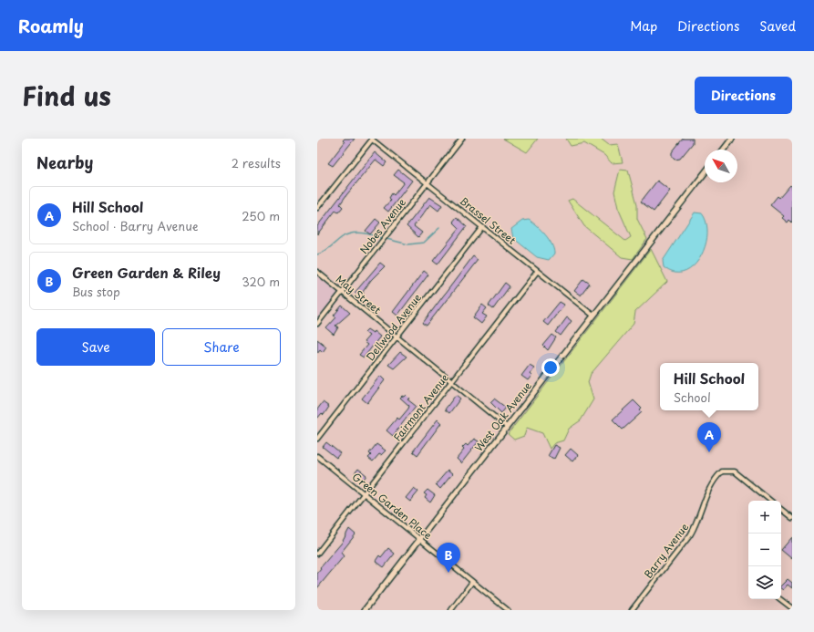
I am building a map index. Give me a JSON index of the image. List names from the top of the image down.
{
  "streets": {
    "street": [
      "Brassel Street",
      "Nobes Avenue",
      "May Street",
      "Dellwood Avenue",
      "Fairmont Avenue",
      "West Oak Avenue",
      "Green Garden Place",
      "Barry Avenue"
    ]
  },
  "crossings": [
    ["Brassel Street", "Nobes Avenue"],
    ["Brassel Street", "Dellwood Avenue"],
    ["Brassel Street", "Fairmont Avenue"],
    ["Brassel Street", "West Oak Avenue"],
    ["Nobes Avenue", "May Street"],
    ["May Street", "Dellwood Avenue"],
    ["May Street", "Fairmont Avenue"],
    ["May Street", "West Oak Avenue"],
    ["Fairmont Avenue", "Green Garden Place"],
    ["West Oak Avenue", "Green Garden Place"]
  ],
  "north": "top left",
  "page": {
    "header": "Roamly",
    "nav": ["Map", "Directions", "Saved"],
    "title": "Find us",
    "buttons": [
      "Directions",
      ["Save", "Share"]
    ],
    "heading": ["Nearby", "2 results"],
    "list": [
      {
        "mark": "A",
        "name": "Hill School",
        "note": "School · Barry Avenue",
        "value": "250 m"
      },
      {
        "mark": "B",
        "name": "Green Garden & Riley",
        "note": "Bus stop",
        "value": "320 m"
      }
    ],
    "popup": ["Hill School", "School"],
    "pins": ["A", "B"],
    "map_buttons": ["+", "−"]
  }
}
